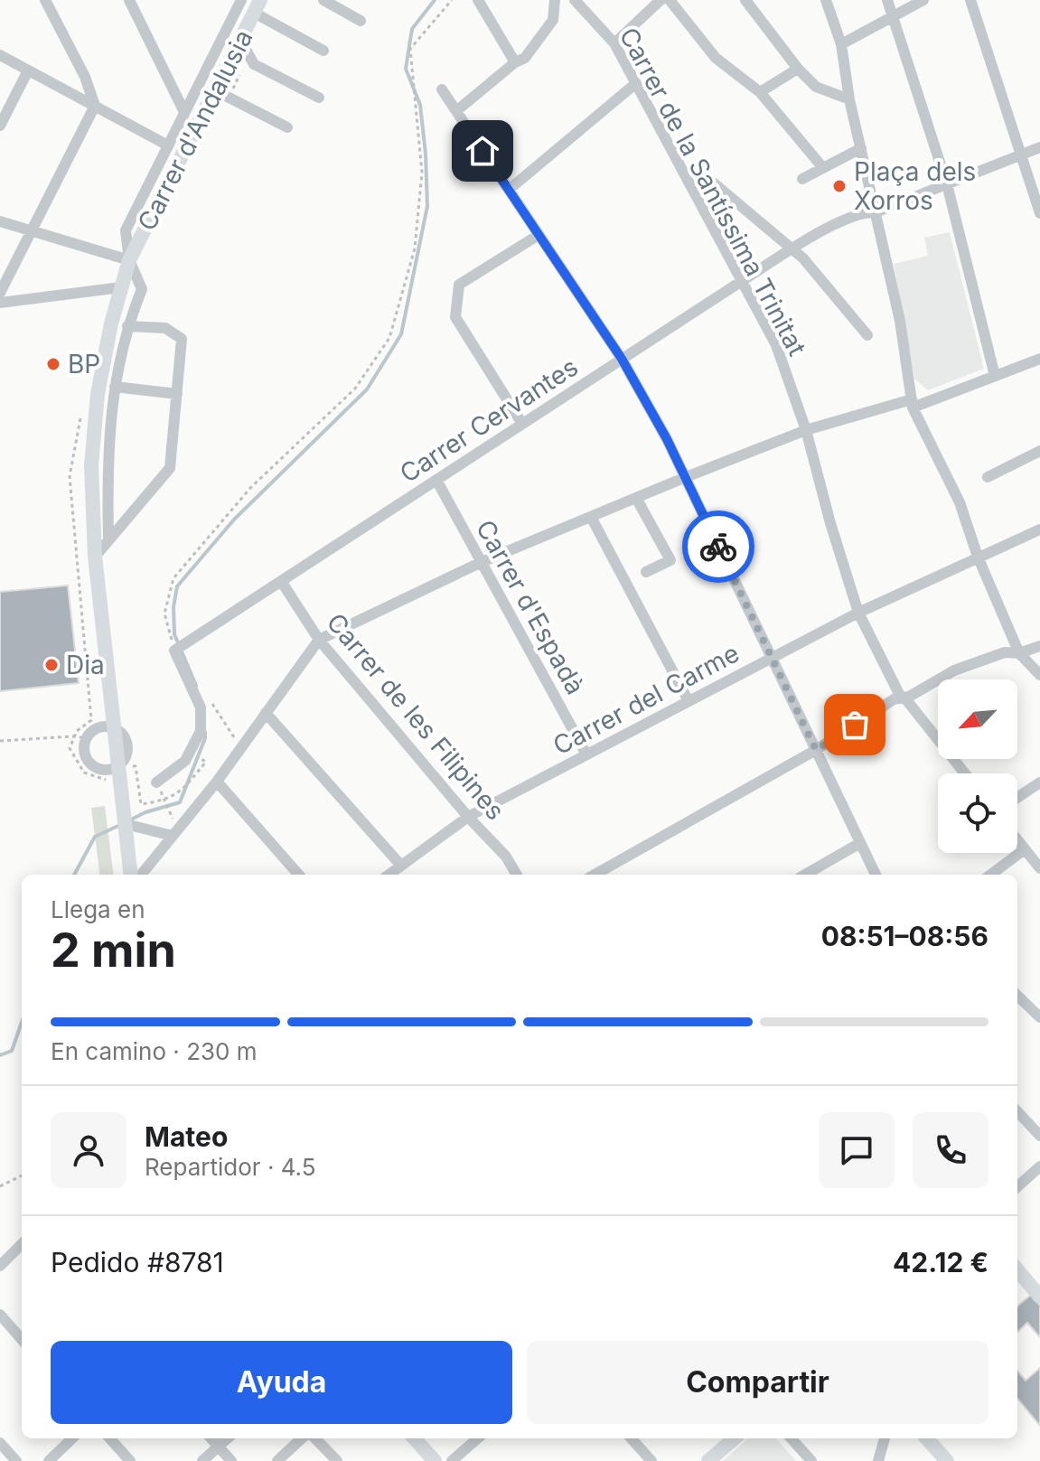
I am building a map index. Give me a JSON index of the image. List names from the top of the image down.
{
  "streets": {
    "street": [
      "Carrer d'Andalusia",
      "Carrer de la Santíssima Trinitat",
      "Carrer Cervantes",
      "Carrer d'Espadà",
      "Carrer del Carme",
      "Carrer de les Filipines"
    ]
  },
  "crossings": [
    ["Carrer de la Santíssima Trinitat", "Carrer Cervantes"],
    ["Carrer de la Santíssima Trinitat", "Carrer del Carme"],
    ["Carrer Cervantes", "Carrer d'Espadà"],
    ["Carrer Cervantes", "Carrer de les Filipines"],
    ["Carrer d'Espadà", "Carrer del Carme"],
    ["Carrer del Carme", "Carrer de les Filipines"]
  ],
  "places": ["Plaça dels Xorros", "BP", "Dia"],
  "north": "bottom left",
  "page": {
    "heading": ["2 min", "Llega en", "08:51–08:56"],
    "panel": [
      "Mateo",
      "Repartidor · 4.5",
      "Pedido #8781",
      "42.12 €"
    ],
    "bar": "En camino · 230 m",
    "buttons": ["Ayuda", "Compartir"]
  }
}
